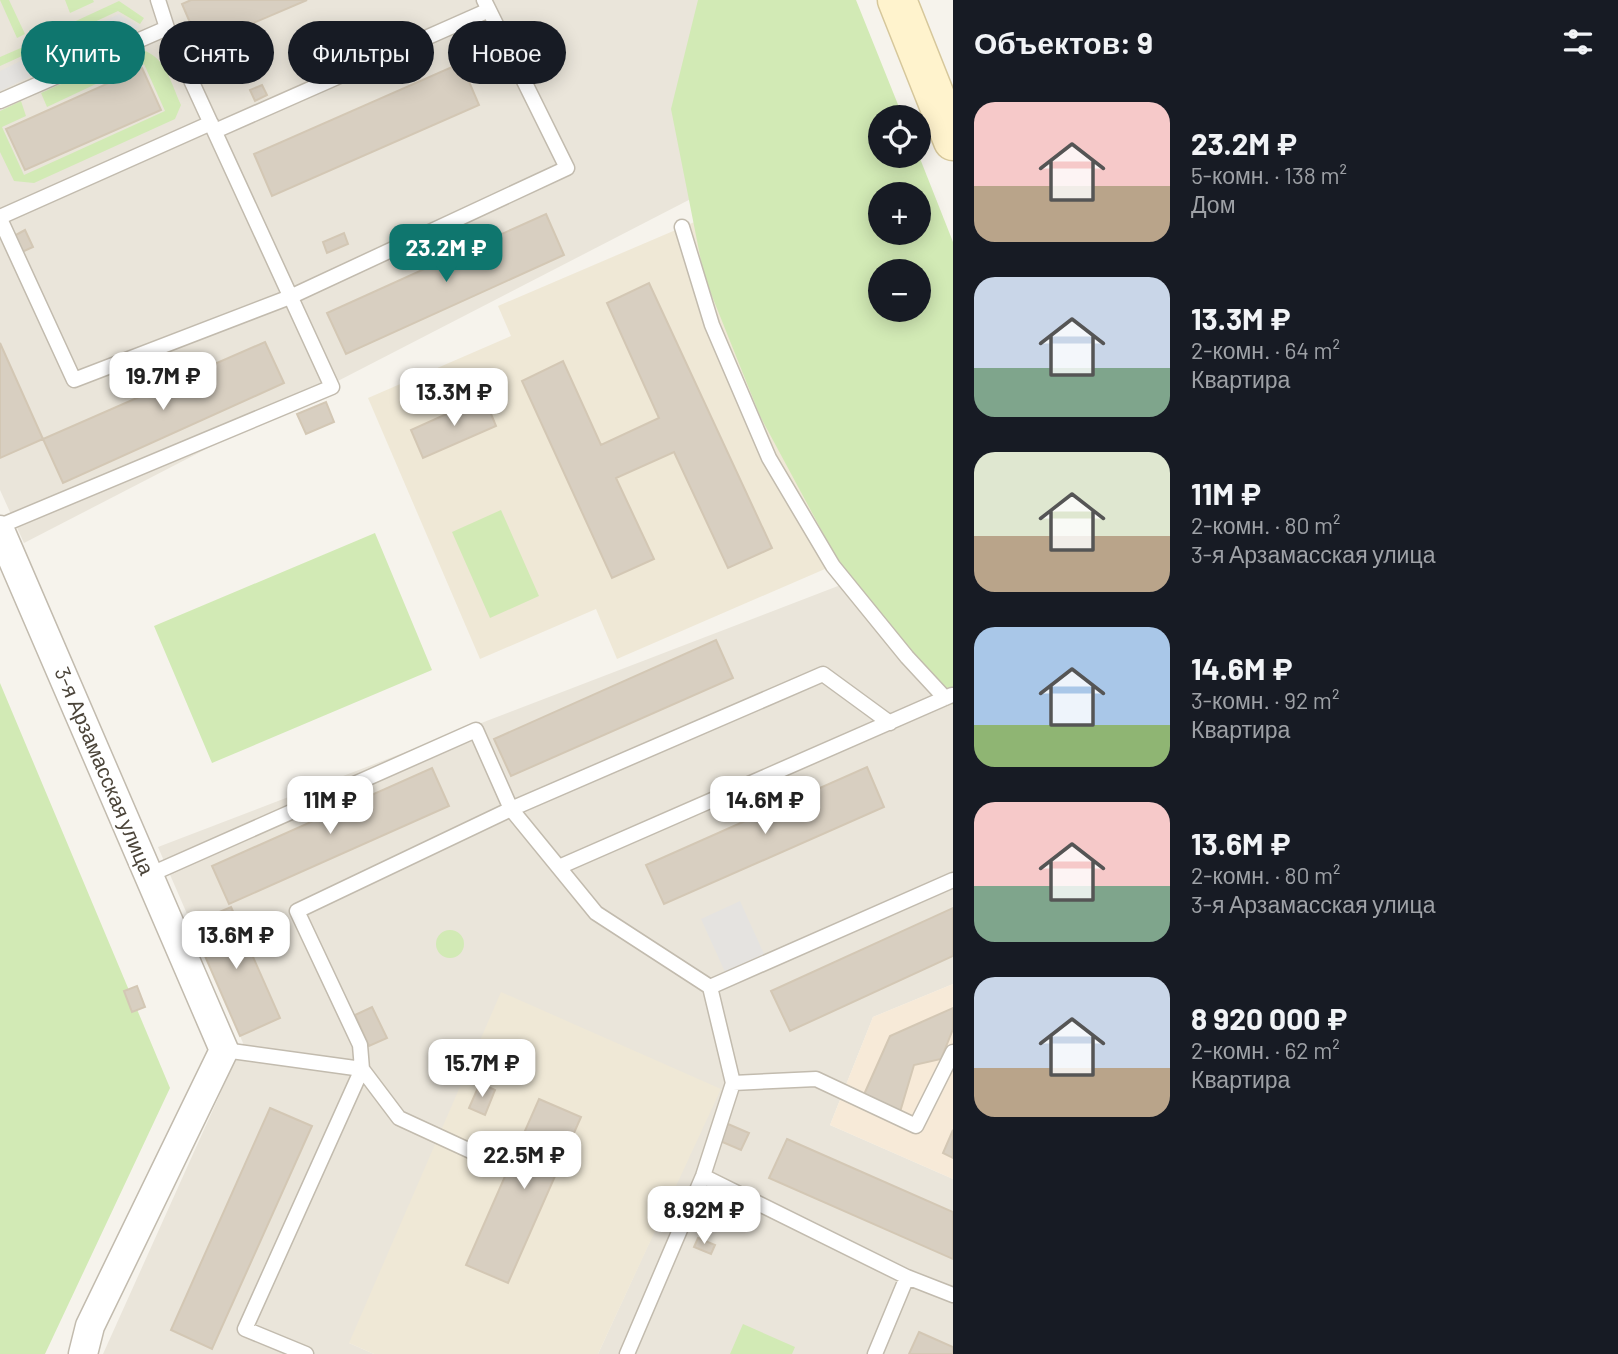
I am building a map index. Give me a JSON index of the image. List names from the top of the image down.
{
  "streets": {
    "street": ["3-я Арзамасская улица"]
  },
  "page": {
    "heading": "Объектов: 9",
    "chip": [
      "Купить",
      "Снять",
      "Фильтры",
      "Новое"
    ],
    "list": [
      {
        "name": "23.2M ₽",
        "note": "5-комн. · 138 m² · Дом"
      },
      {
        "name": "13.3M ₽",
        "note": "2-комн. · 64 m² · Квартира"
      },
      {
        "name": "11M ₽",
        "note": "2-комн. · 80 m² · 3-я Арзамасская улица"
      },
      {
        "name": "14.6M ₽",
        "note": "3-комн. · 92 m² · Квартира"
      },
      {
        "name": "13.6M ₽",
        "note": "2-комн. · 80 m² · 3-я Арзамасская улица"
      },
      {
        "name": "8 920 000 ₽",
        "note": "2-комн. · 62 m² · Квартира"
      }
    ],
    "map_buttons": ["+", "−"],
    "price": [
      "23.2M ₽",
      "19.7M ₽",
      "13.3M ₽",
      "11M ₽",
      "14.6M ₽",
      "13.6M ₽",
      "15.7M ₽",
      "22.5M ₽",
      "8.92M ₽"
    ]
  }
}
